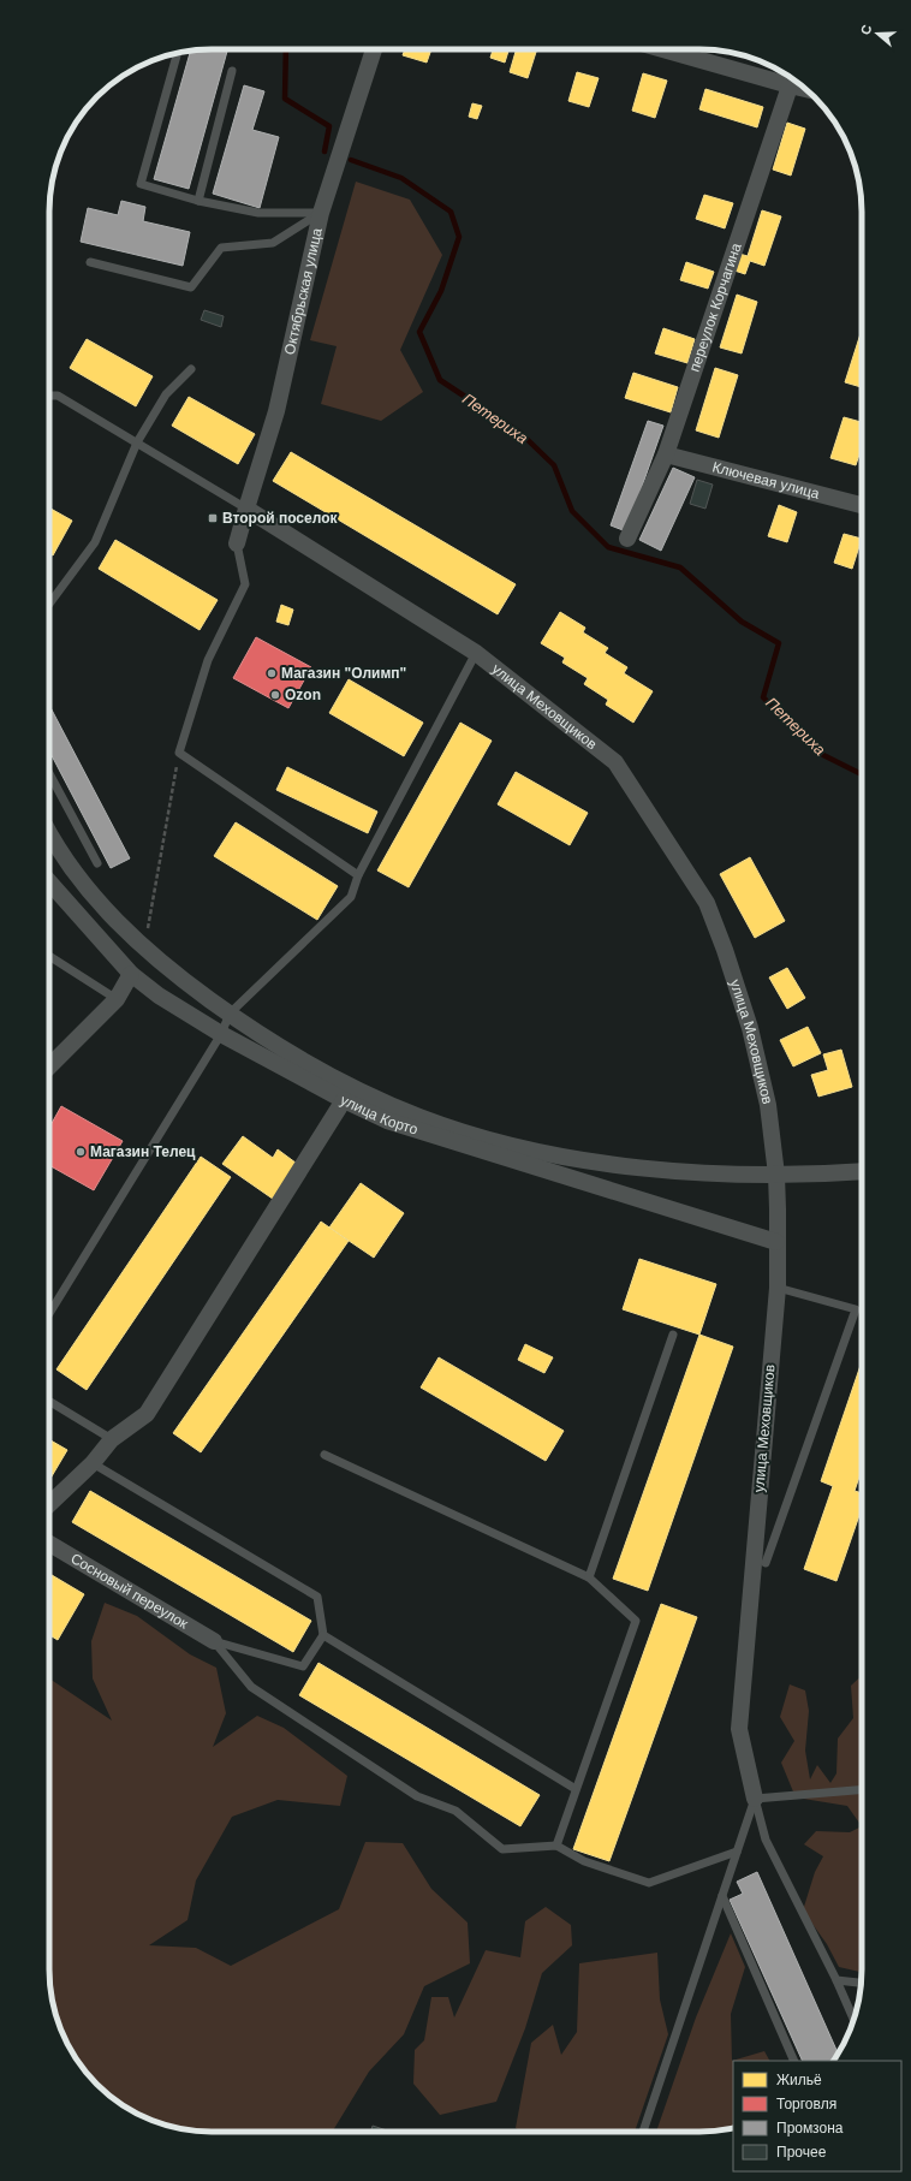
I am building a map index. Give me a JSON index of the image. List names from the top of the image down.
{
  "streets": {
    "street": [
      "Октябрьская улица",
      "переулок Корчагина",
      "Ключевая улица",
      "улица Меховщиков",
      "улица Корто",
      "Сосновый переулок"
    ]
  },
  "crossings": [
    ["Октябрьская улица", "улица Меховщиков"],
    ["переулок Корчагина", "Ключевая улица"],
    ["улица Меховщиков", "улица Корто"]
  ],
  "water": ["Петериха"],
  "places": {
    "transit": ["Второй поселок"],
    "other": ["Магазин \"Олимп\"", "Ozon", "Магазин Телец"]
  },
  "legend": [
    "Жильё",
    "Торговля",
    "Промзона",
    "Прочее"
  ],
  "north": "left"
}
